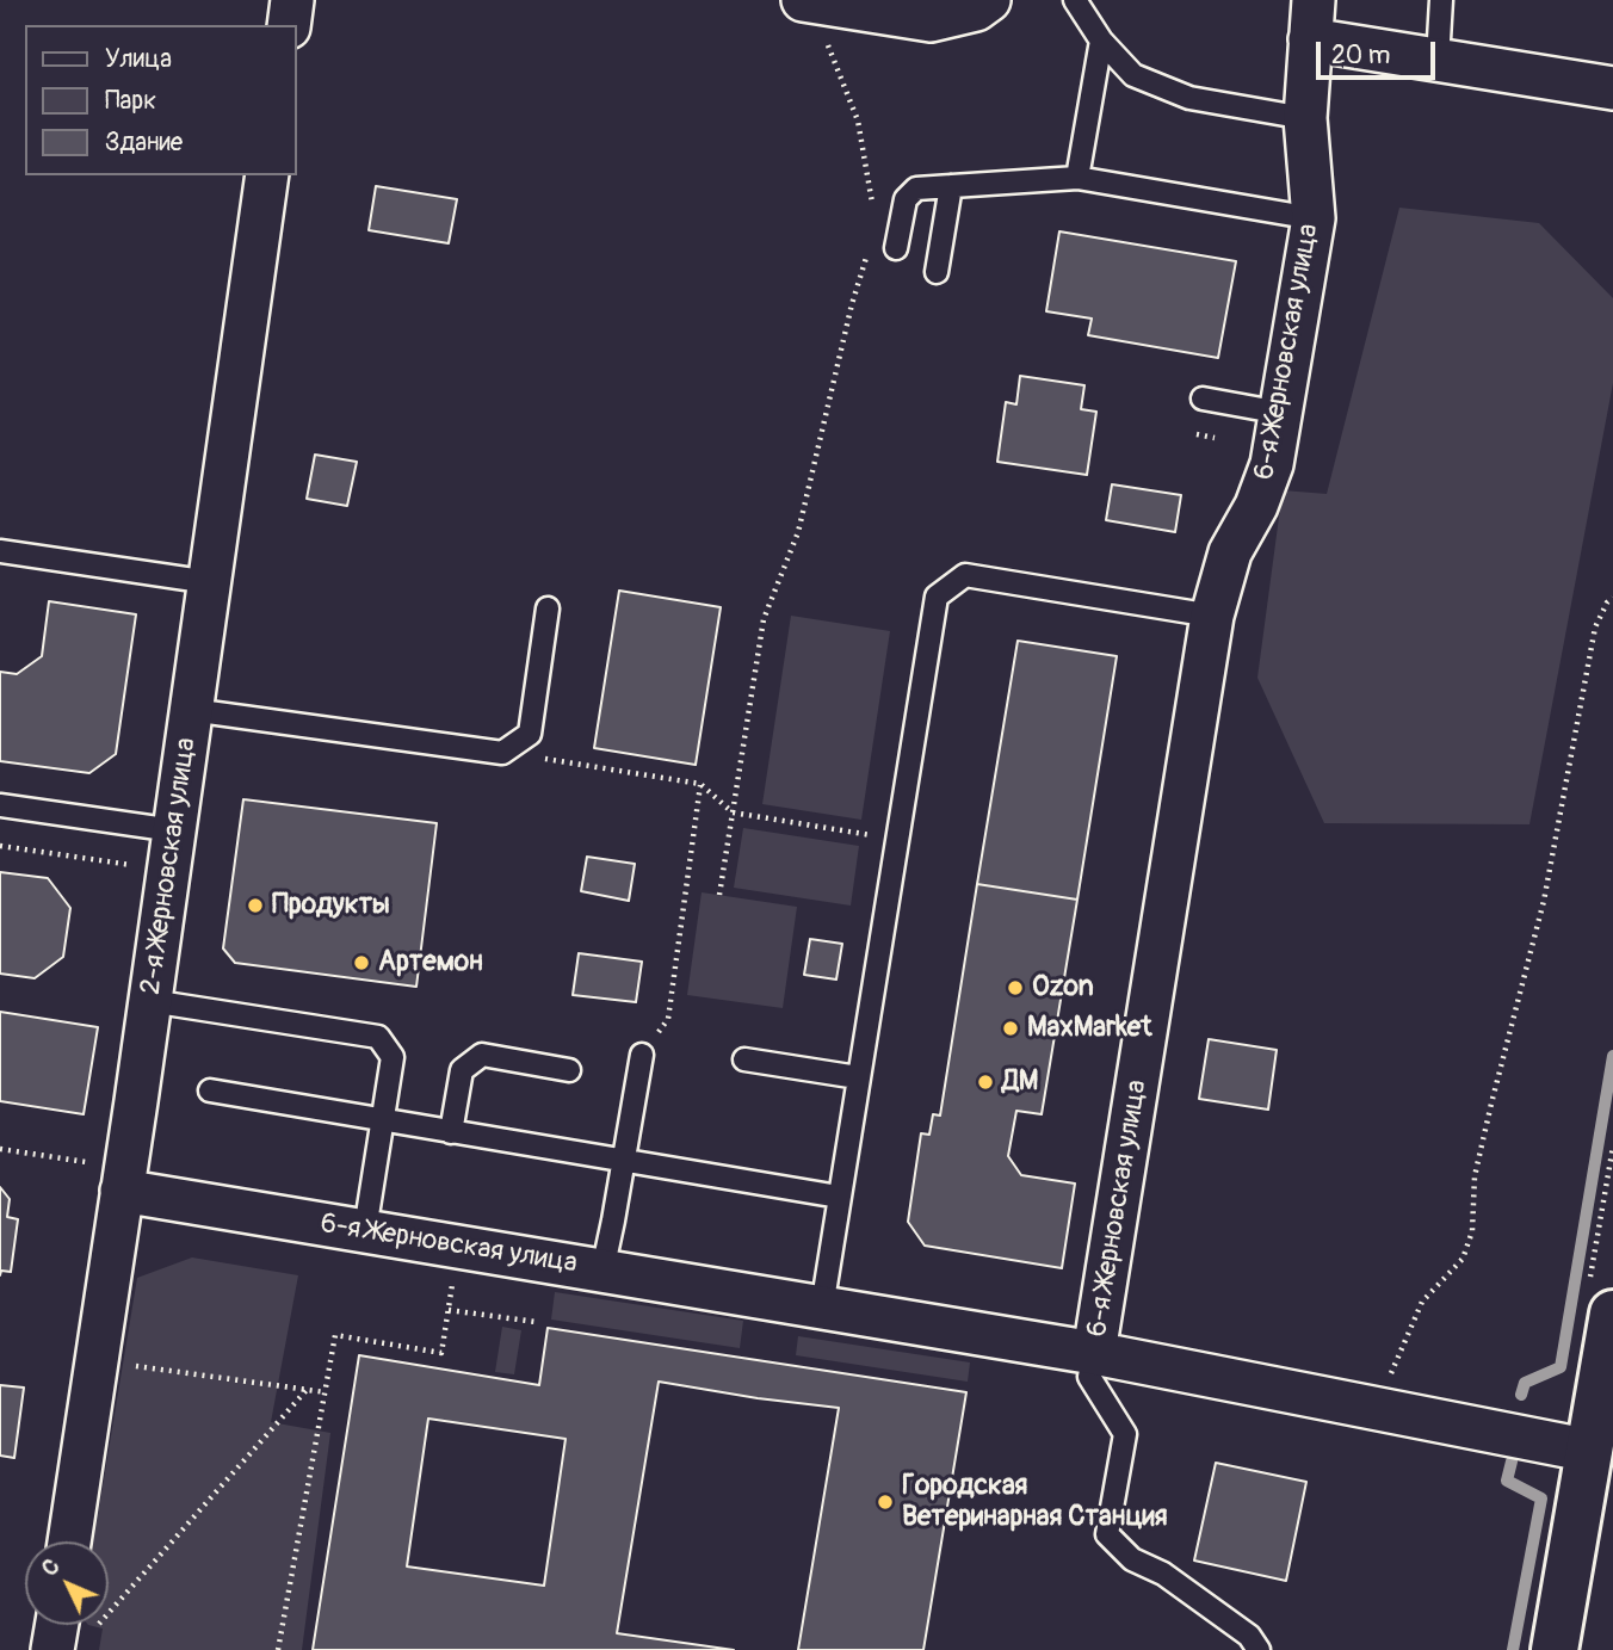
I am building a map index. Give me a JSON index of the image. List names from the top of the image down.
{
  "streets": {
    "street": ["6-я Жерновская улица", "2-я Жерновская улица"]
  },
  "crossings": [
    ["6-я Жерновская улица", "2-я Жерновская улица"]
  ],
  "places": [
    "Продукты",
    "Артемон",
    "Ozon",
    "MaxMarket",
    "ДМ",
    "Городская Ветеринарная Станция"
  ],
  "legend": ["Улица", "Парк", "Здание"],
  "scale_bar": "20 m",
  "north": "top left"
}
